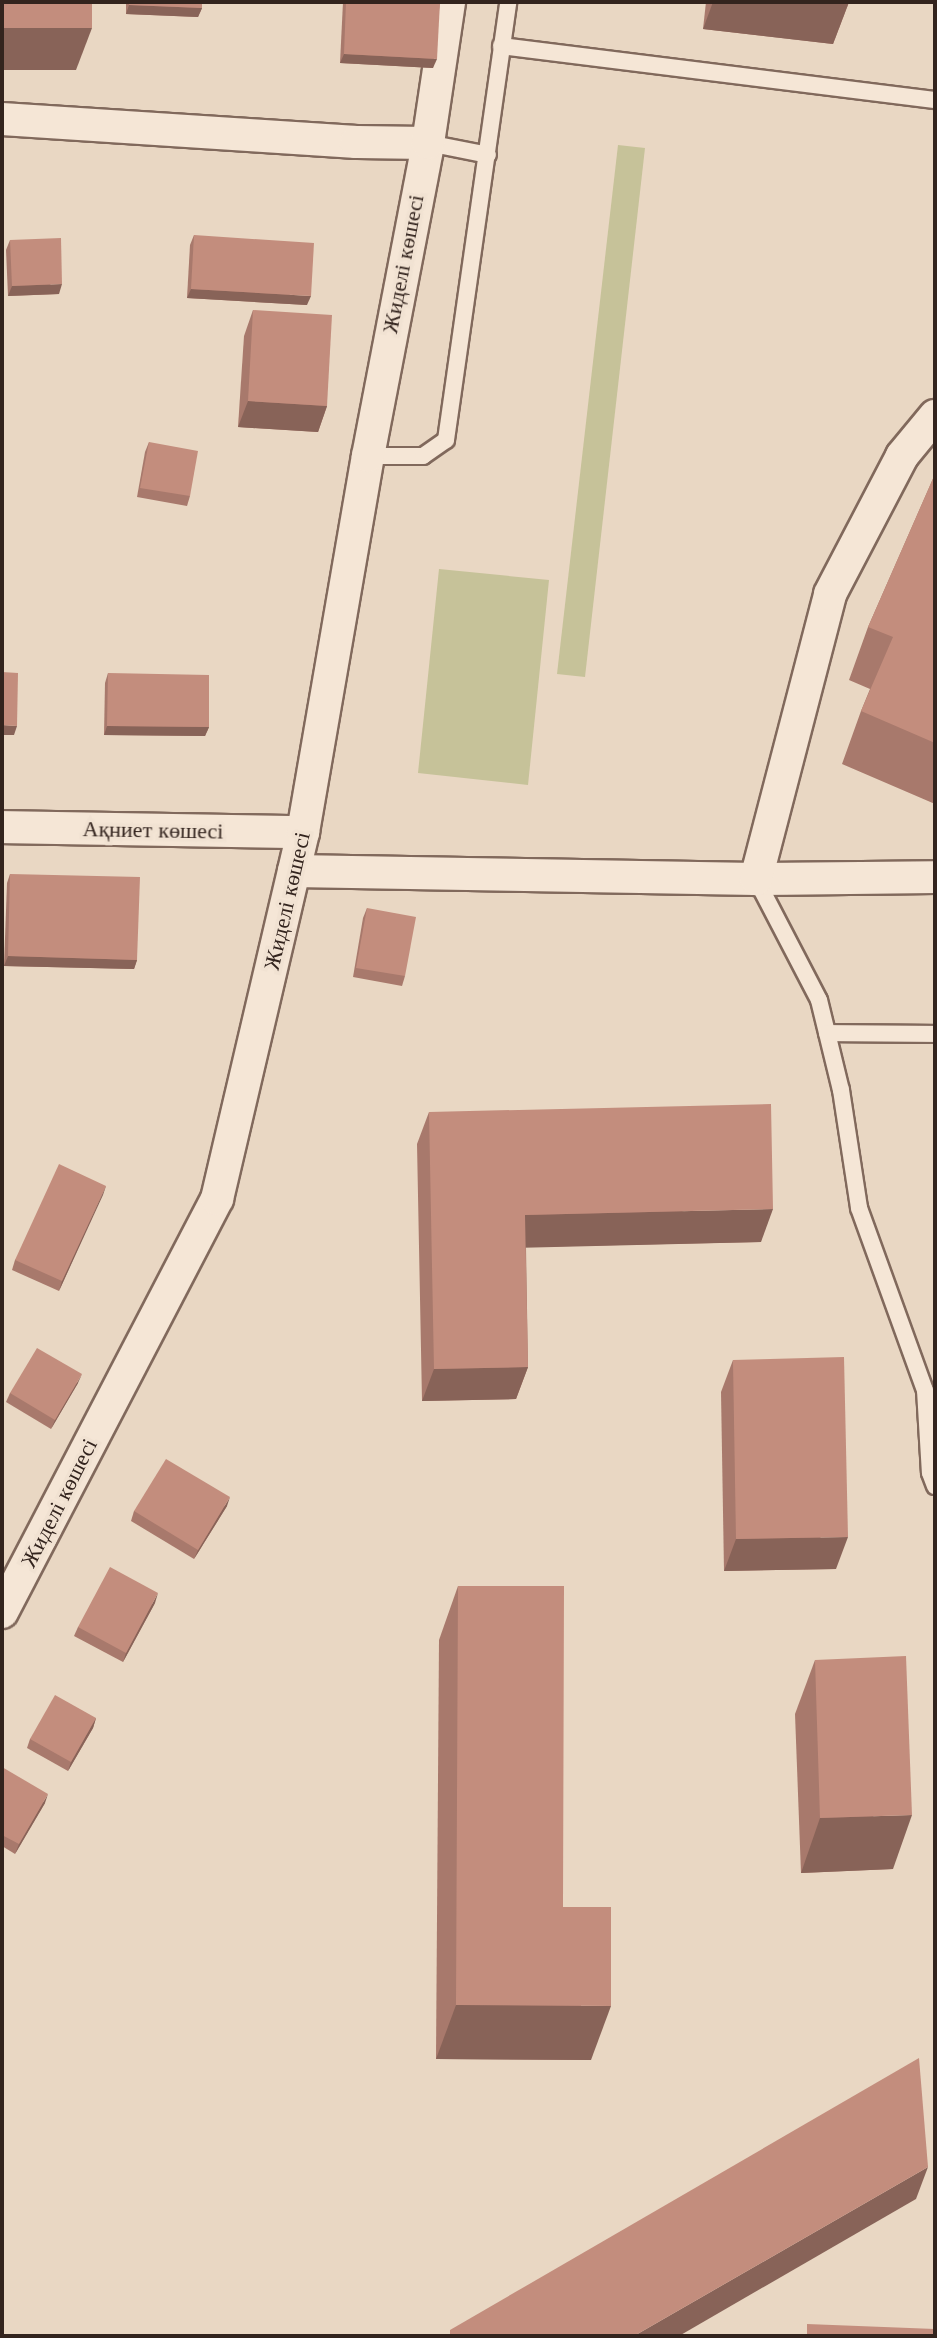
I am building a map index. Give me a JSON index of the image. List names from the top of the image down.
{
  "streets": {
    "street": ["Жиделі көшесі", "Ақниет көшесі"]
  },
  "crossings": [
    ["Жиделі көшесі", "Ақниет көшесі"]
  ]
}
